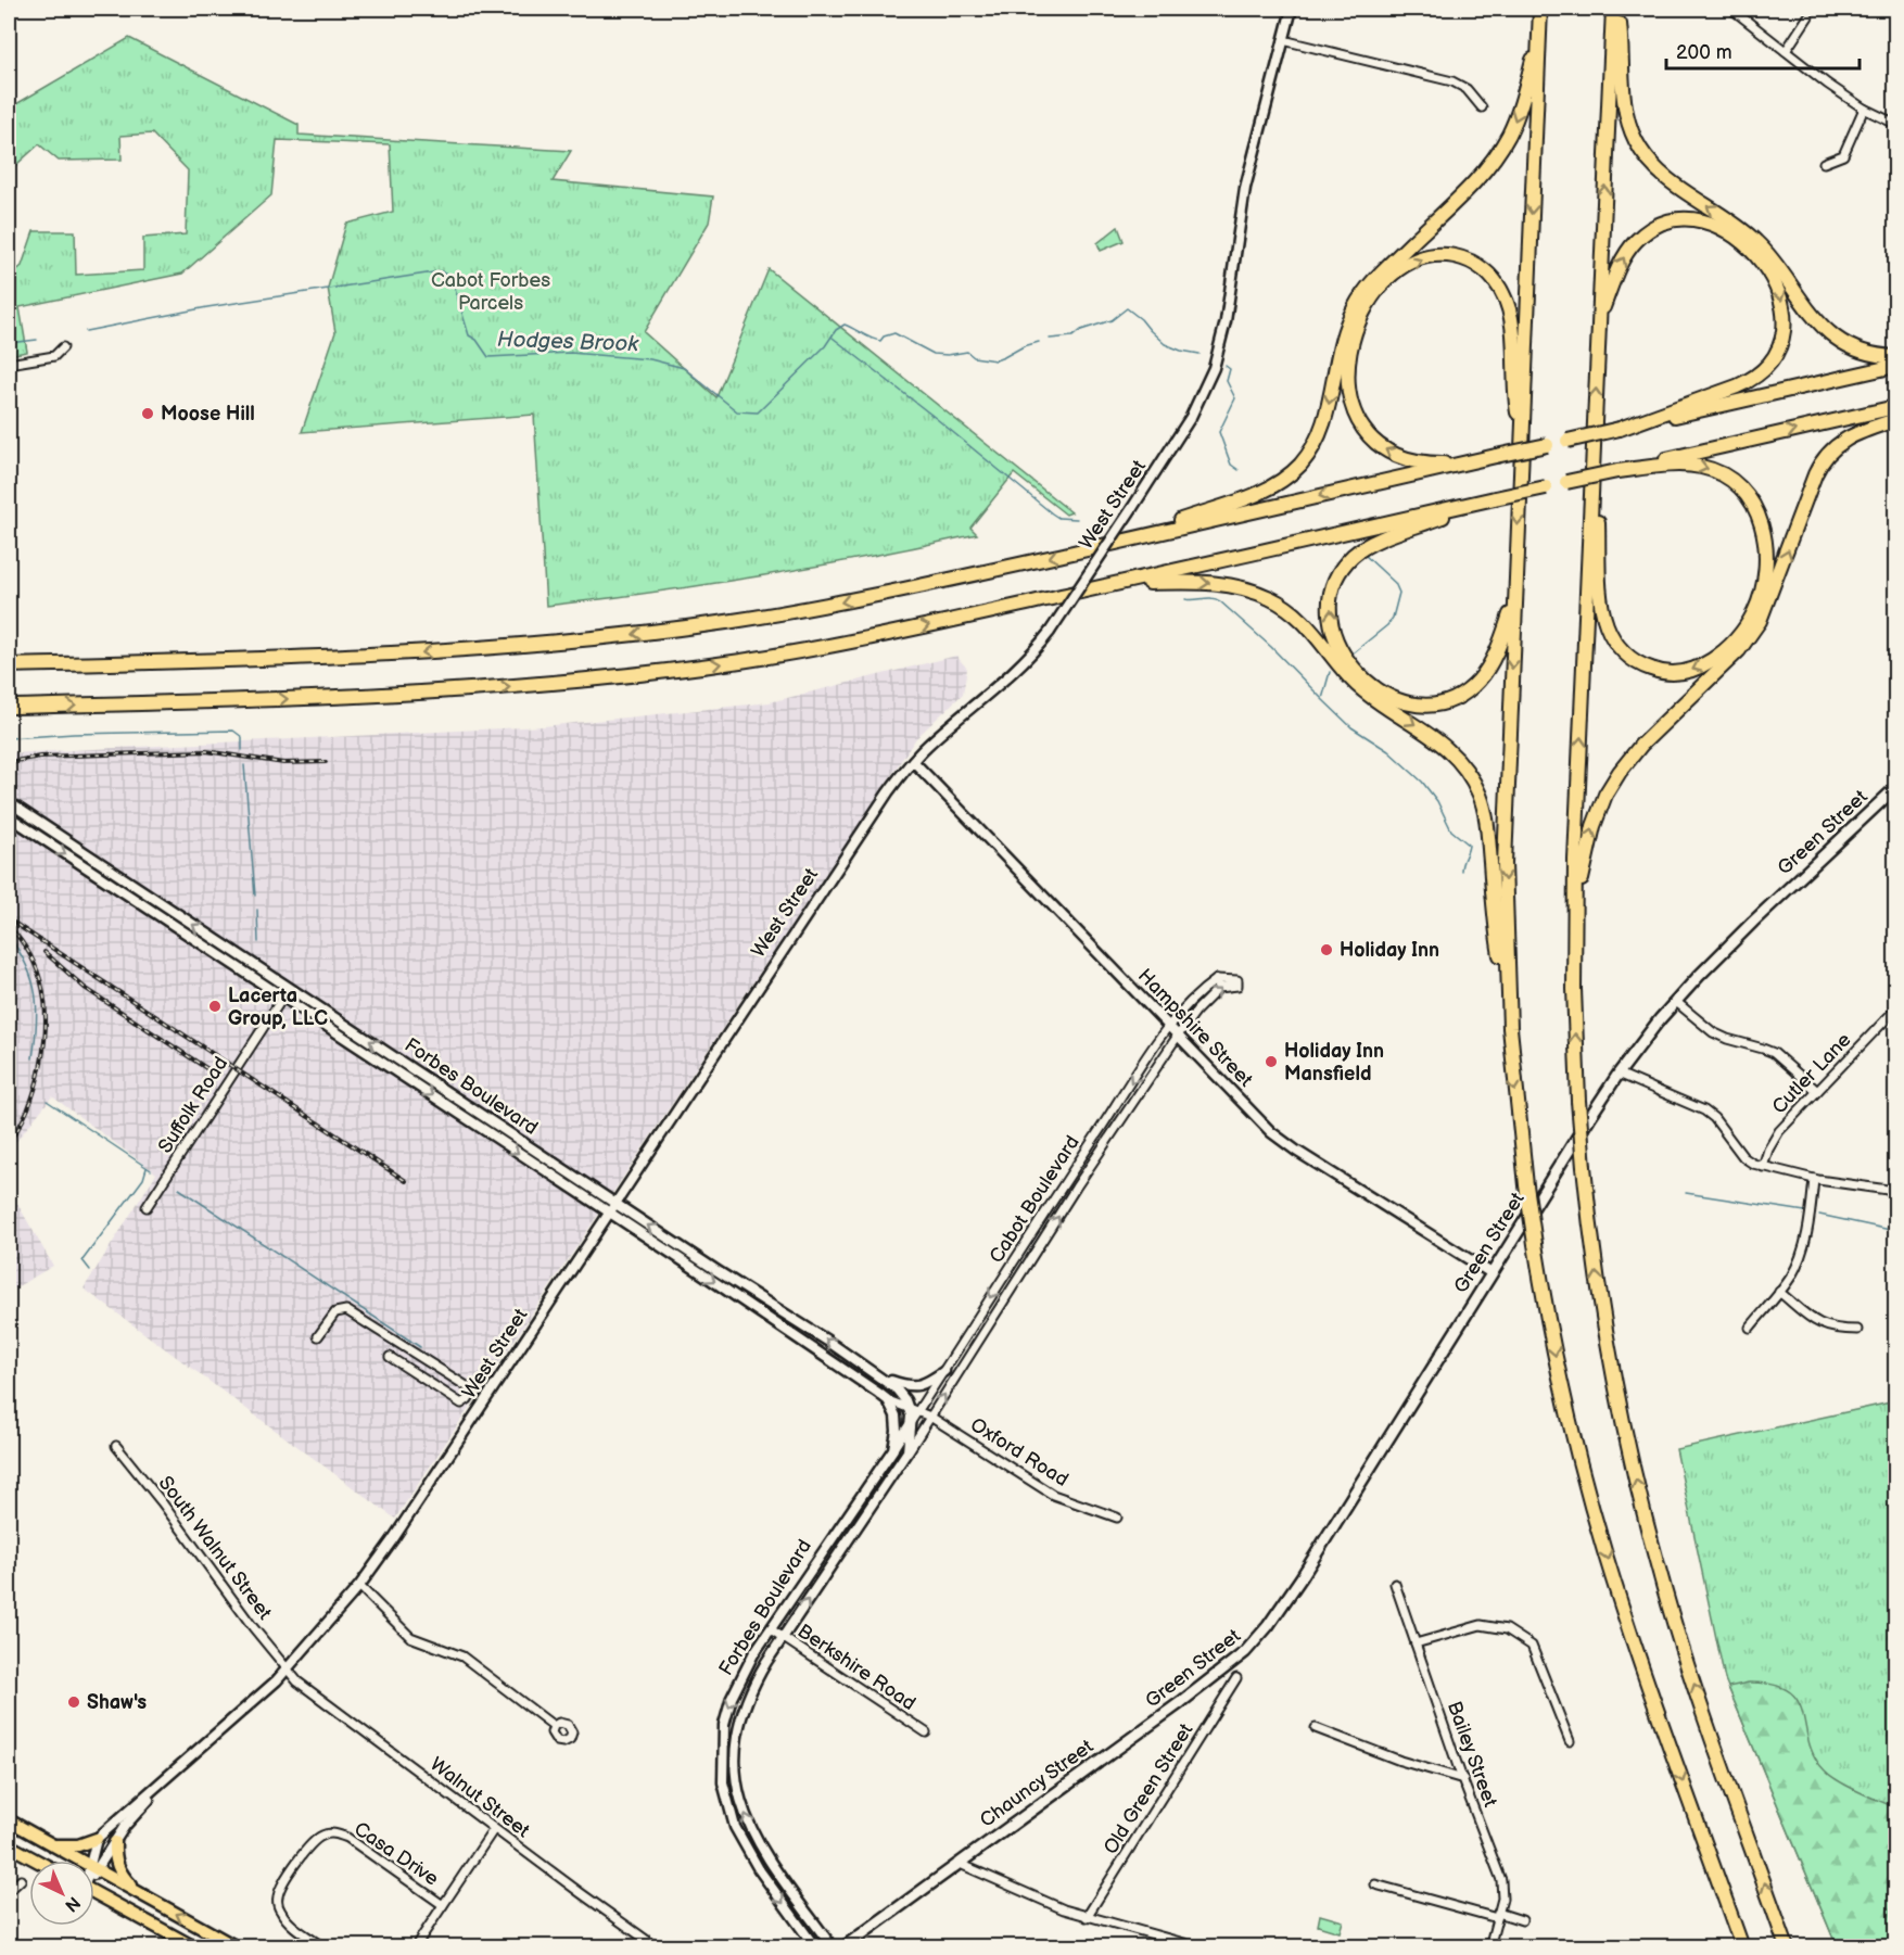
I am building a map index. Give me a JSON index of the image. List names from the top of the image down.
{
  "streets": {
    "main road": ["Green Street", "Chauncy Street"],
    "street": [
      "West Street",
      "Hampshire Street",
      "Cutler Lane",
      "Forbes Boulevard",
      "Suffolk Road",
      "Cabot Boulevard",
      "Oxford Road",
      "South Walnut Street",
      "Berkshire Road",
      "Bailey Street",
      "Old Green Street",
      "Walnut Street",
      "Casa Drive"
    ]
  },
  "crossings": [
    ["West Street", "Hampshire Street"],
    ["West Street", "Forbes Boulevard"],
    ["West Street", "South Walnut Street"],
    ["West Street", "Walnut Street"],
    ["Green Street", "Hampshire Street"],
    ["Green Street", "Chauncy Street"],
    ["Hampshire Street", "Cabot Boulevard"],
    ["Forbes Boulevard", "Suffolk Road"],
    ["Forbes Boulevard", "Cabot Boulevard"],
    ["Forbes Boulevard", "Oxford Road"],
    ["Forbes Boulevard", "Berkshire Road"],
    ["Cabot Boulevard", "Oxford Road"],
    ["South Walnut Street", "Walnut Street"],
    ["Walnut Street", "Casa Drive"]
  ],
  "water": ["Hodges Brook"],
  "parks": ["Cabot Forbes Parcels"],
  "places": [
    "Moose Hill",
    "Holiday Inn",
    "Lacerta Group, LLC",
    "Holiday Inn Mansfield",
    "Shaw's"
  ],
  "scale_bar": "200 m",
  "north": "bottom right"
}
